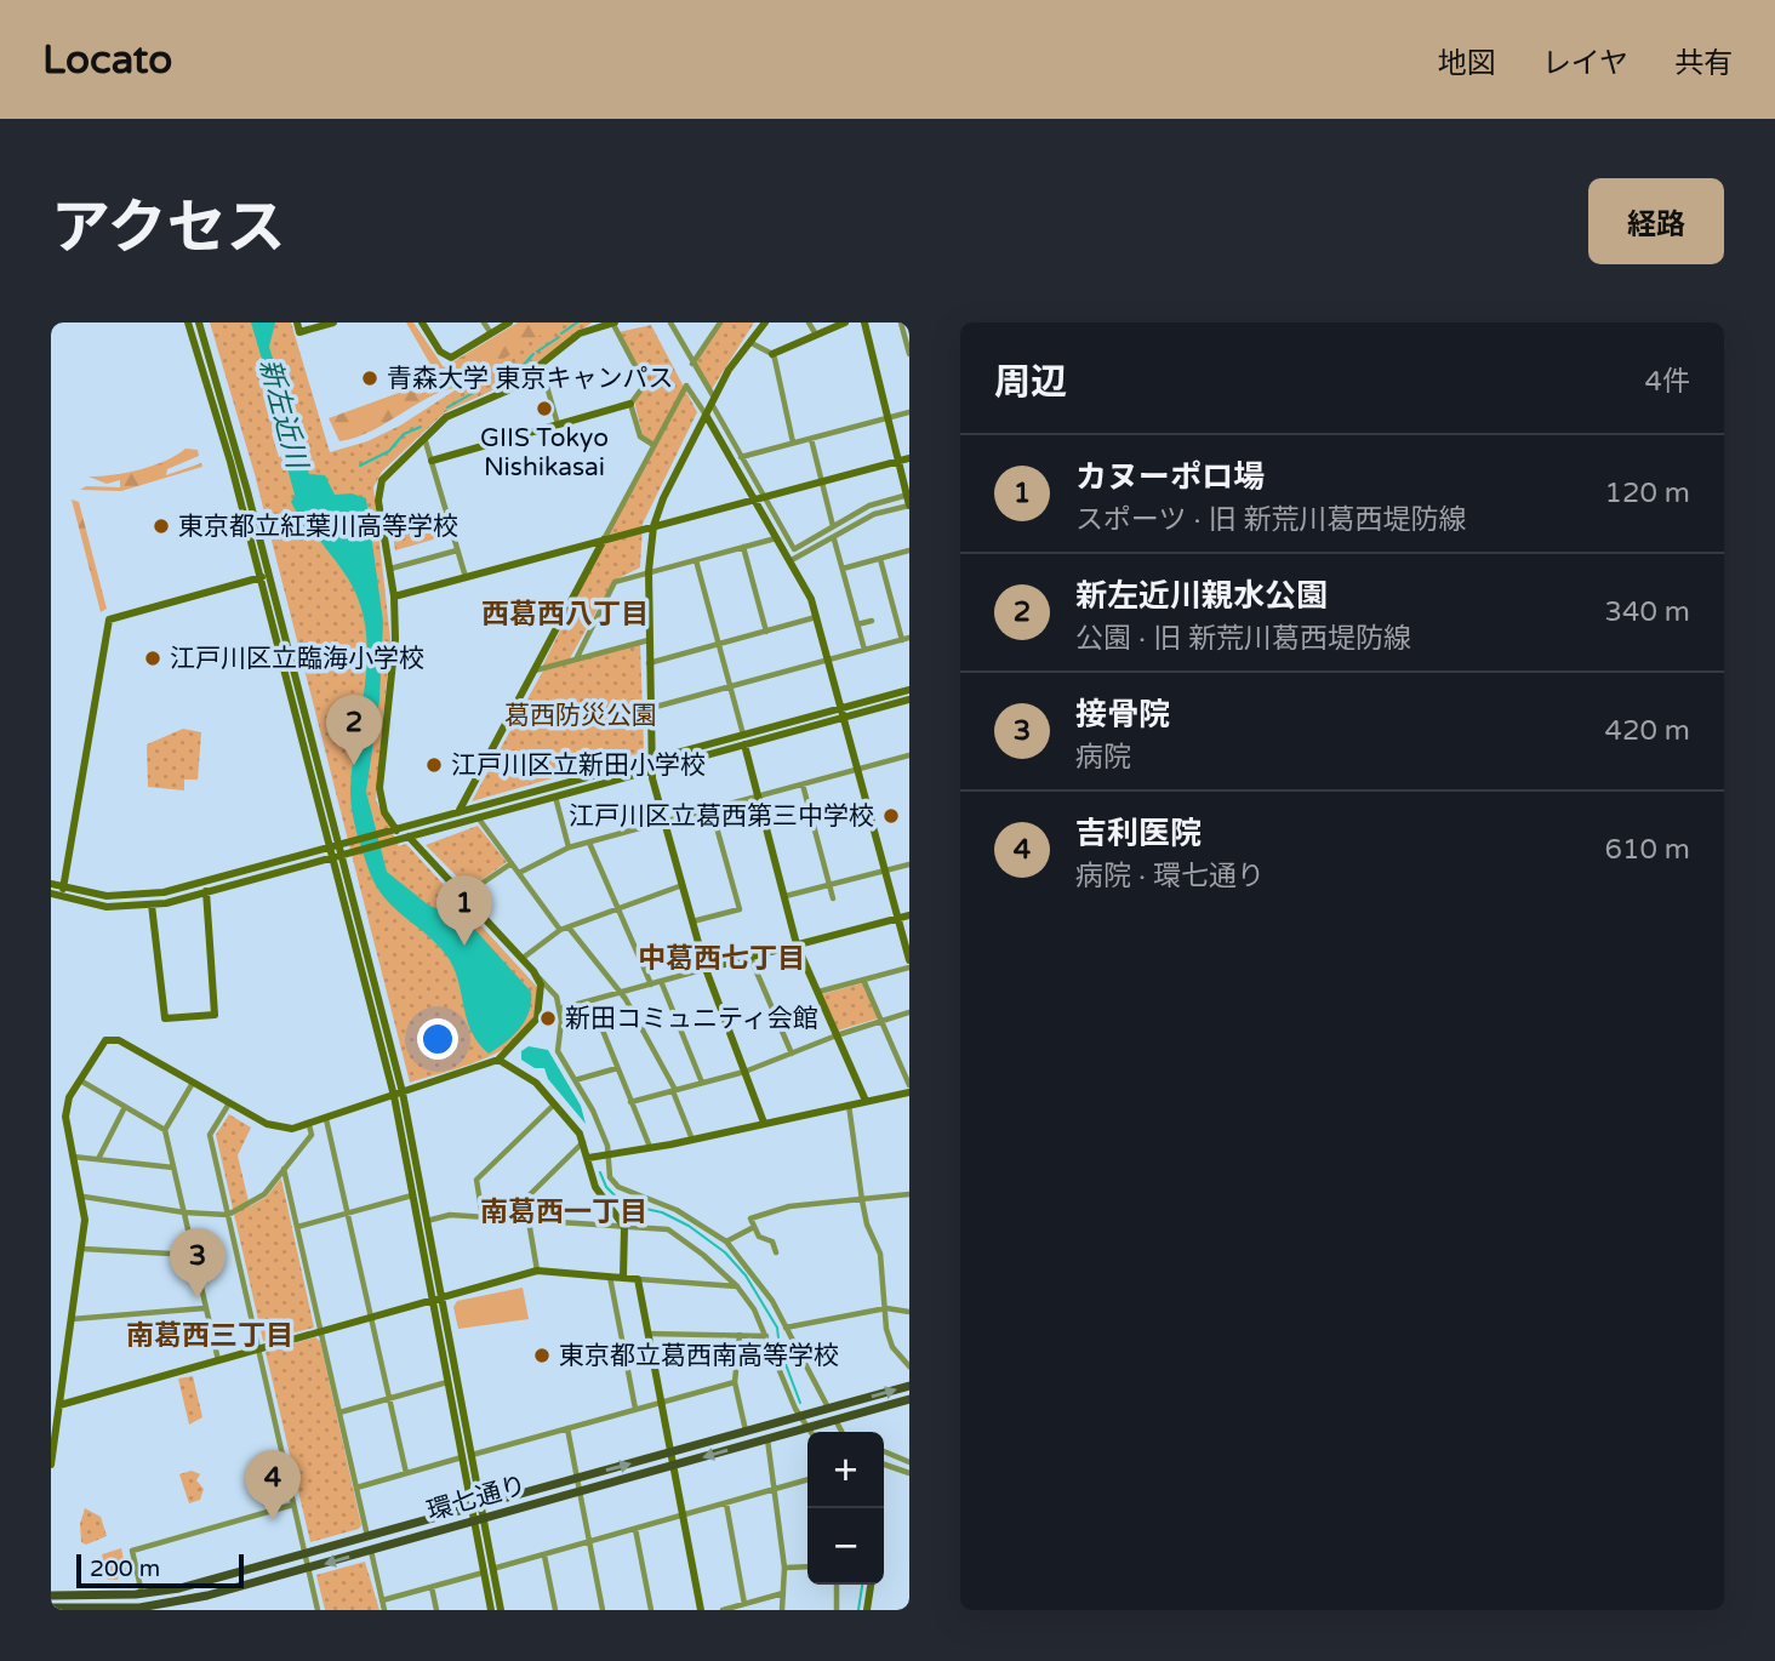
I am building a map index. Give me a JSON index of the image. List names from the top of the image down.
{
  "streets": {
    "main road": ["環七通り"]
  },
  "districts": [
    "西葛西八丁目",
    "中葛西七丁目",
    "南葛西一丁目",
    "南葛西三丁目"
  ],
  "water": ["新左近川"],
  "parks": ["葛西防災公園"],
  "places": [
    "青森大学 東京キャンパス",
    "GIIS Tokyo Nishikasai",
    "東京都立紅葉川高等学校",
    "江戸川区立臨海小学校",
    "江戸川区立新田小学校",
    "江戸川区立葛西第三中学校",
    "新田コミュニティ会館",
    "東京都立葛西南高等学校"
  ],
  "scale_bar": "200 m",
  "page": {
    "header": "Locato",
    "nav": ["地図", "レイヤ", "共有"],
    "title": "アクセス",
    "buttons": "経路",
    "heading": ["周辺", "4件"],
    "list": [
      {
        "mark": "1",
        "name": "カヌーポロ場",
        "note": "スポーツ · 旧 新荒川葛西堤防線",
        "value": "120 m"
      },
      {
        "mark": "2",
        "name": "新左近川親水公園",
        "note": "公園 · 旧 新荒川葛西堤防線",
        "value": "340 m"
      },
      {
        "mark": "3",
        "name": "接骨院",
        "note": "病院",
        "value": "420 m"
      },
      {
        "mark": "4",
        "name": "吉利医院",
        "note": "病院 · 環七通り",
        "value": "610 m"
      }
    ],
    "pins": [
      "2",
      "1",
      "3",
      "4"
    ],
    "map_buttons": ["+", "−"],
    "scale": "200 m"
  }
}
